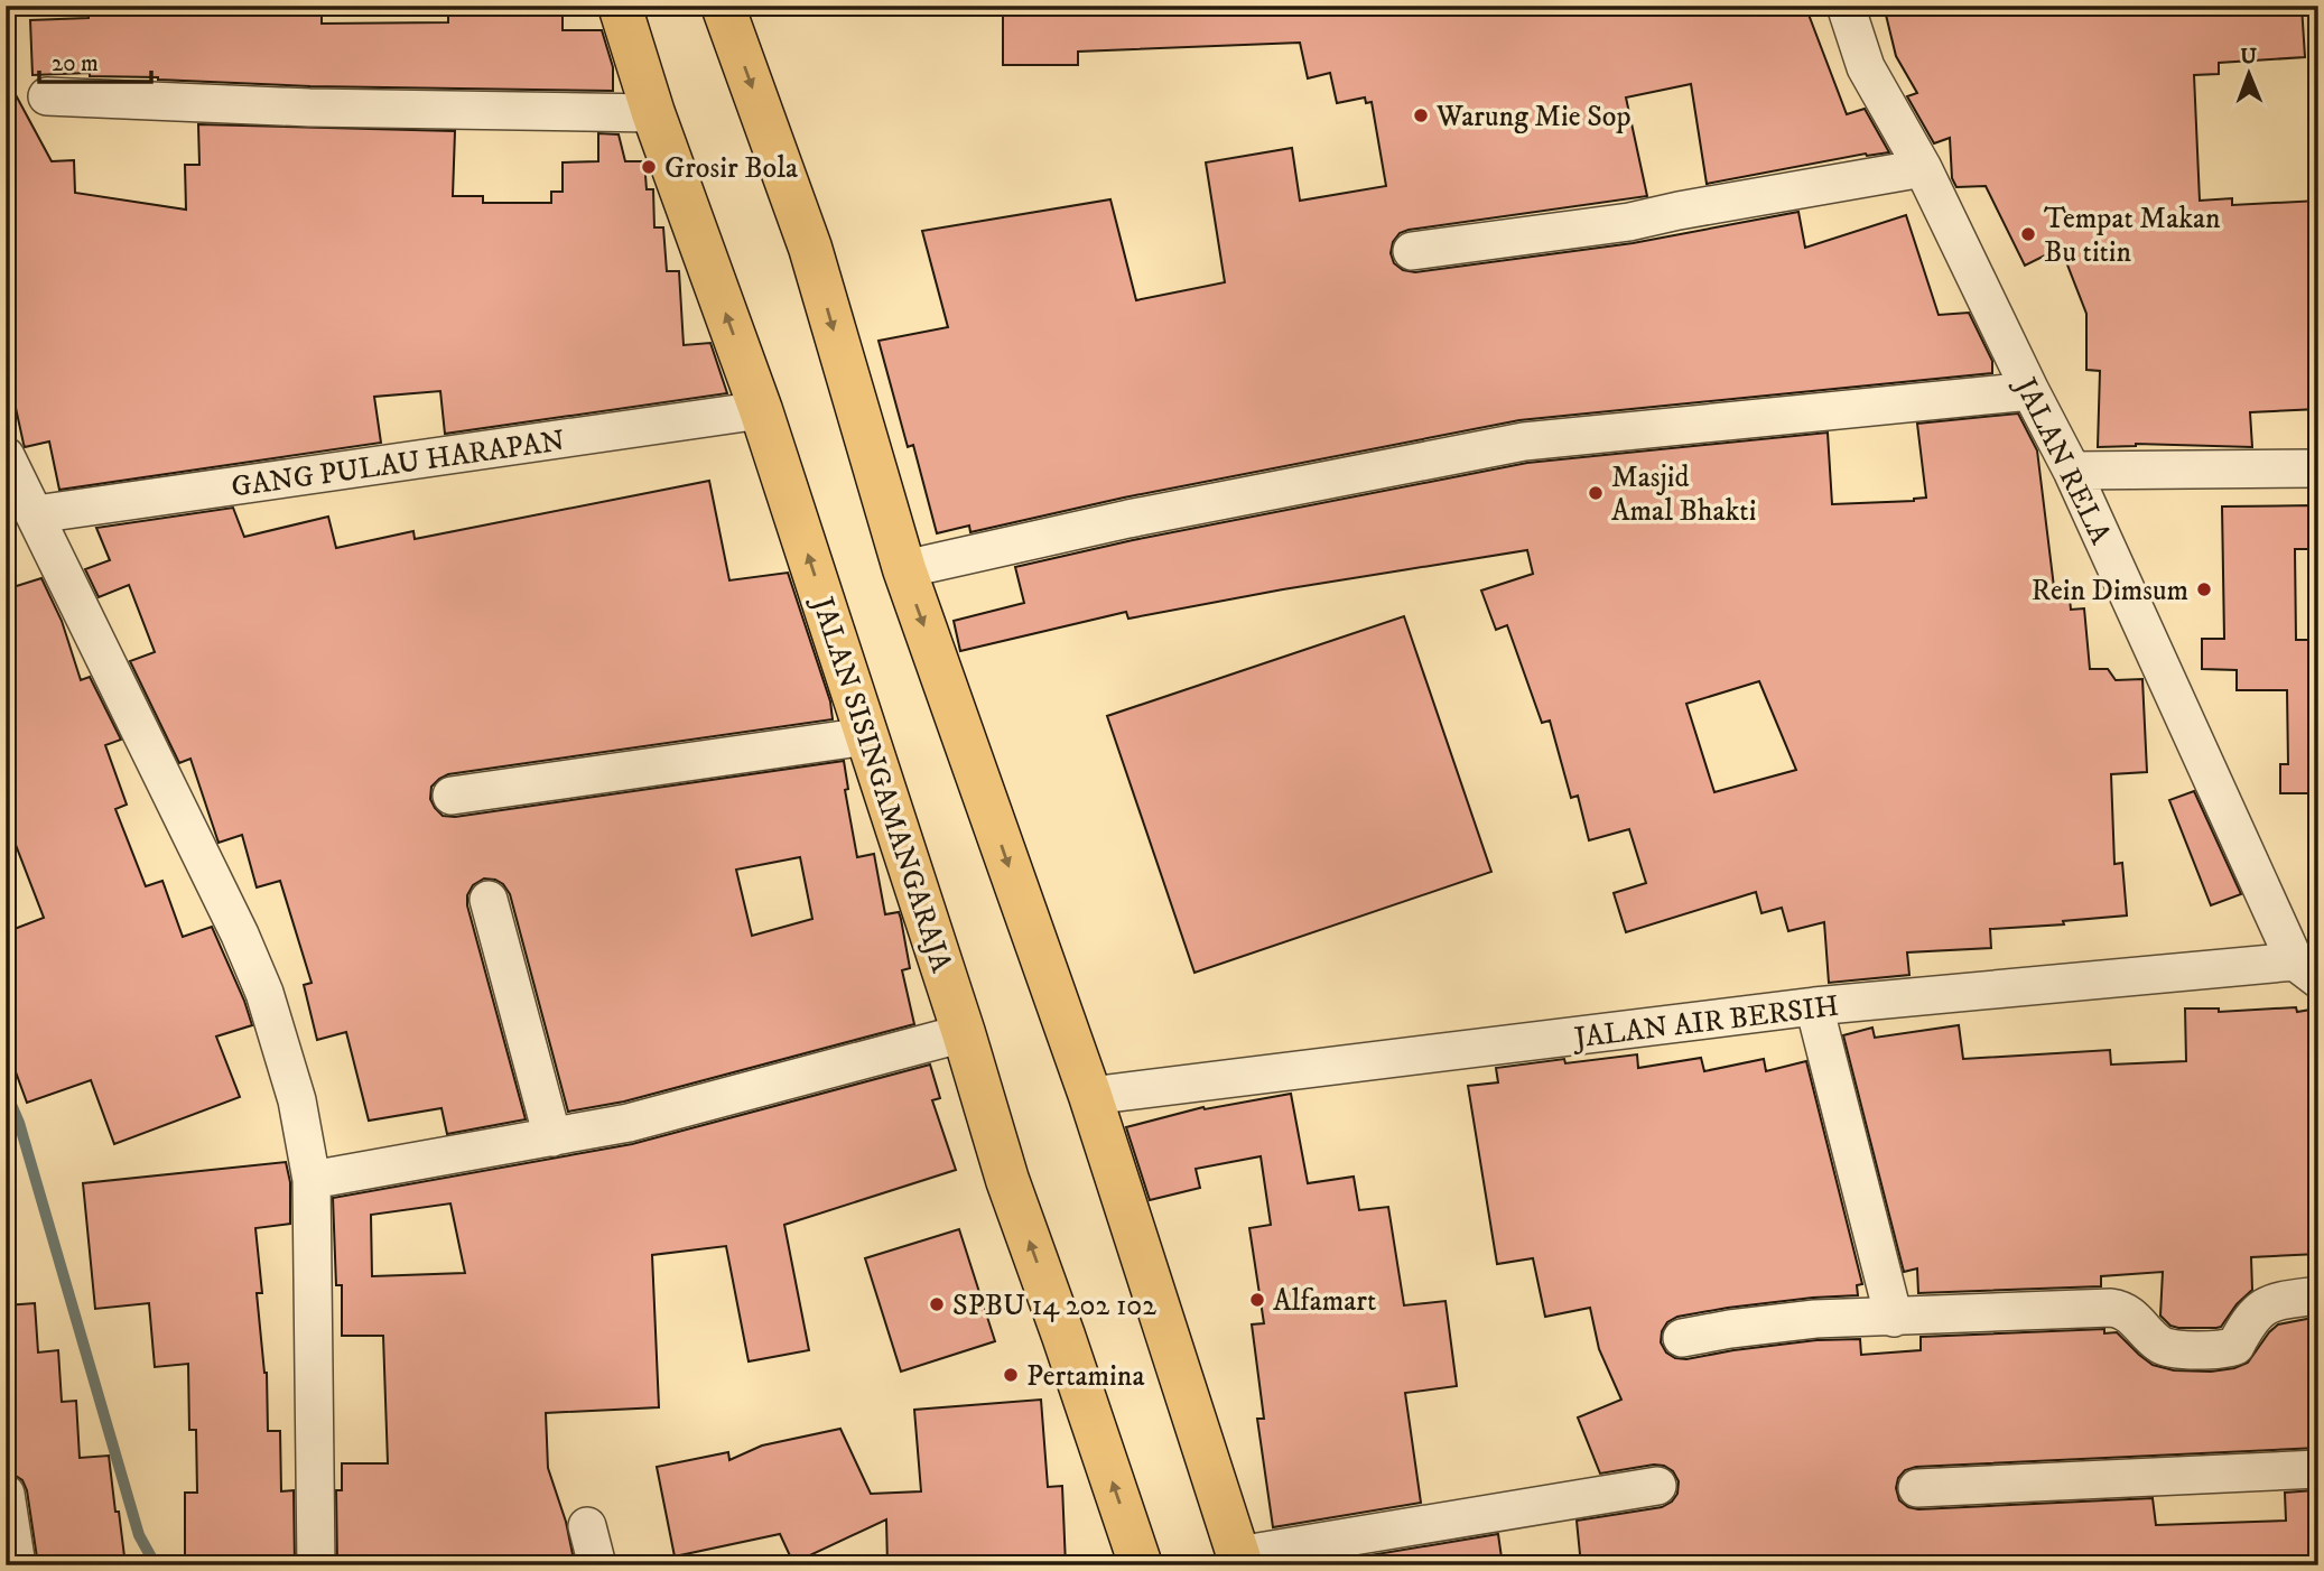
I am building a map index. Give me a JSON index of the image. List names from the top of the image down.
{
  "streets": {
    "main road": ["JALAN SISINGAMANGARAJA"],
    "street": ["JALAN RELA", "GANG PULAU HARAPAN", "JALAN AIR BERSIH"]
  },
  "crossings": [
    ["JALAN RELA", "JALAN AIR BERSIH"],
    ["GANG PULAU HARAPAN", "JALAN SISINGAMANGARAJA"]
  ],
  "places": [
    "Warung Mie Sop",
    "Grosir Bola",
    "Tempat Makan Bu titin",
    "Masjid Amal Bhakti",
    "Rein Dimsum",
    "Alfamart",
    "SPBU 14 202 102",
    "Pertamina"
  ],
  "scale_bar": "20 m",
  "north": "top"
}
